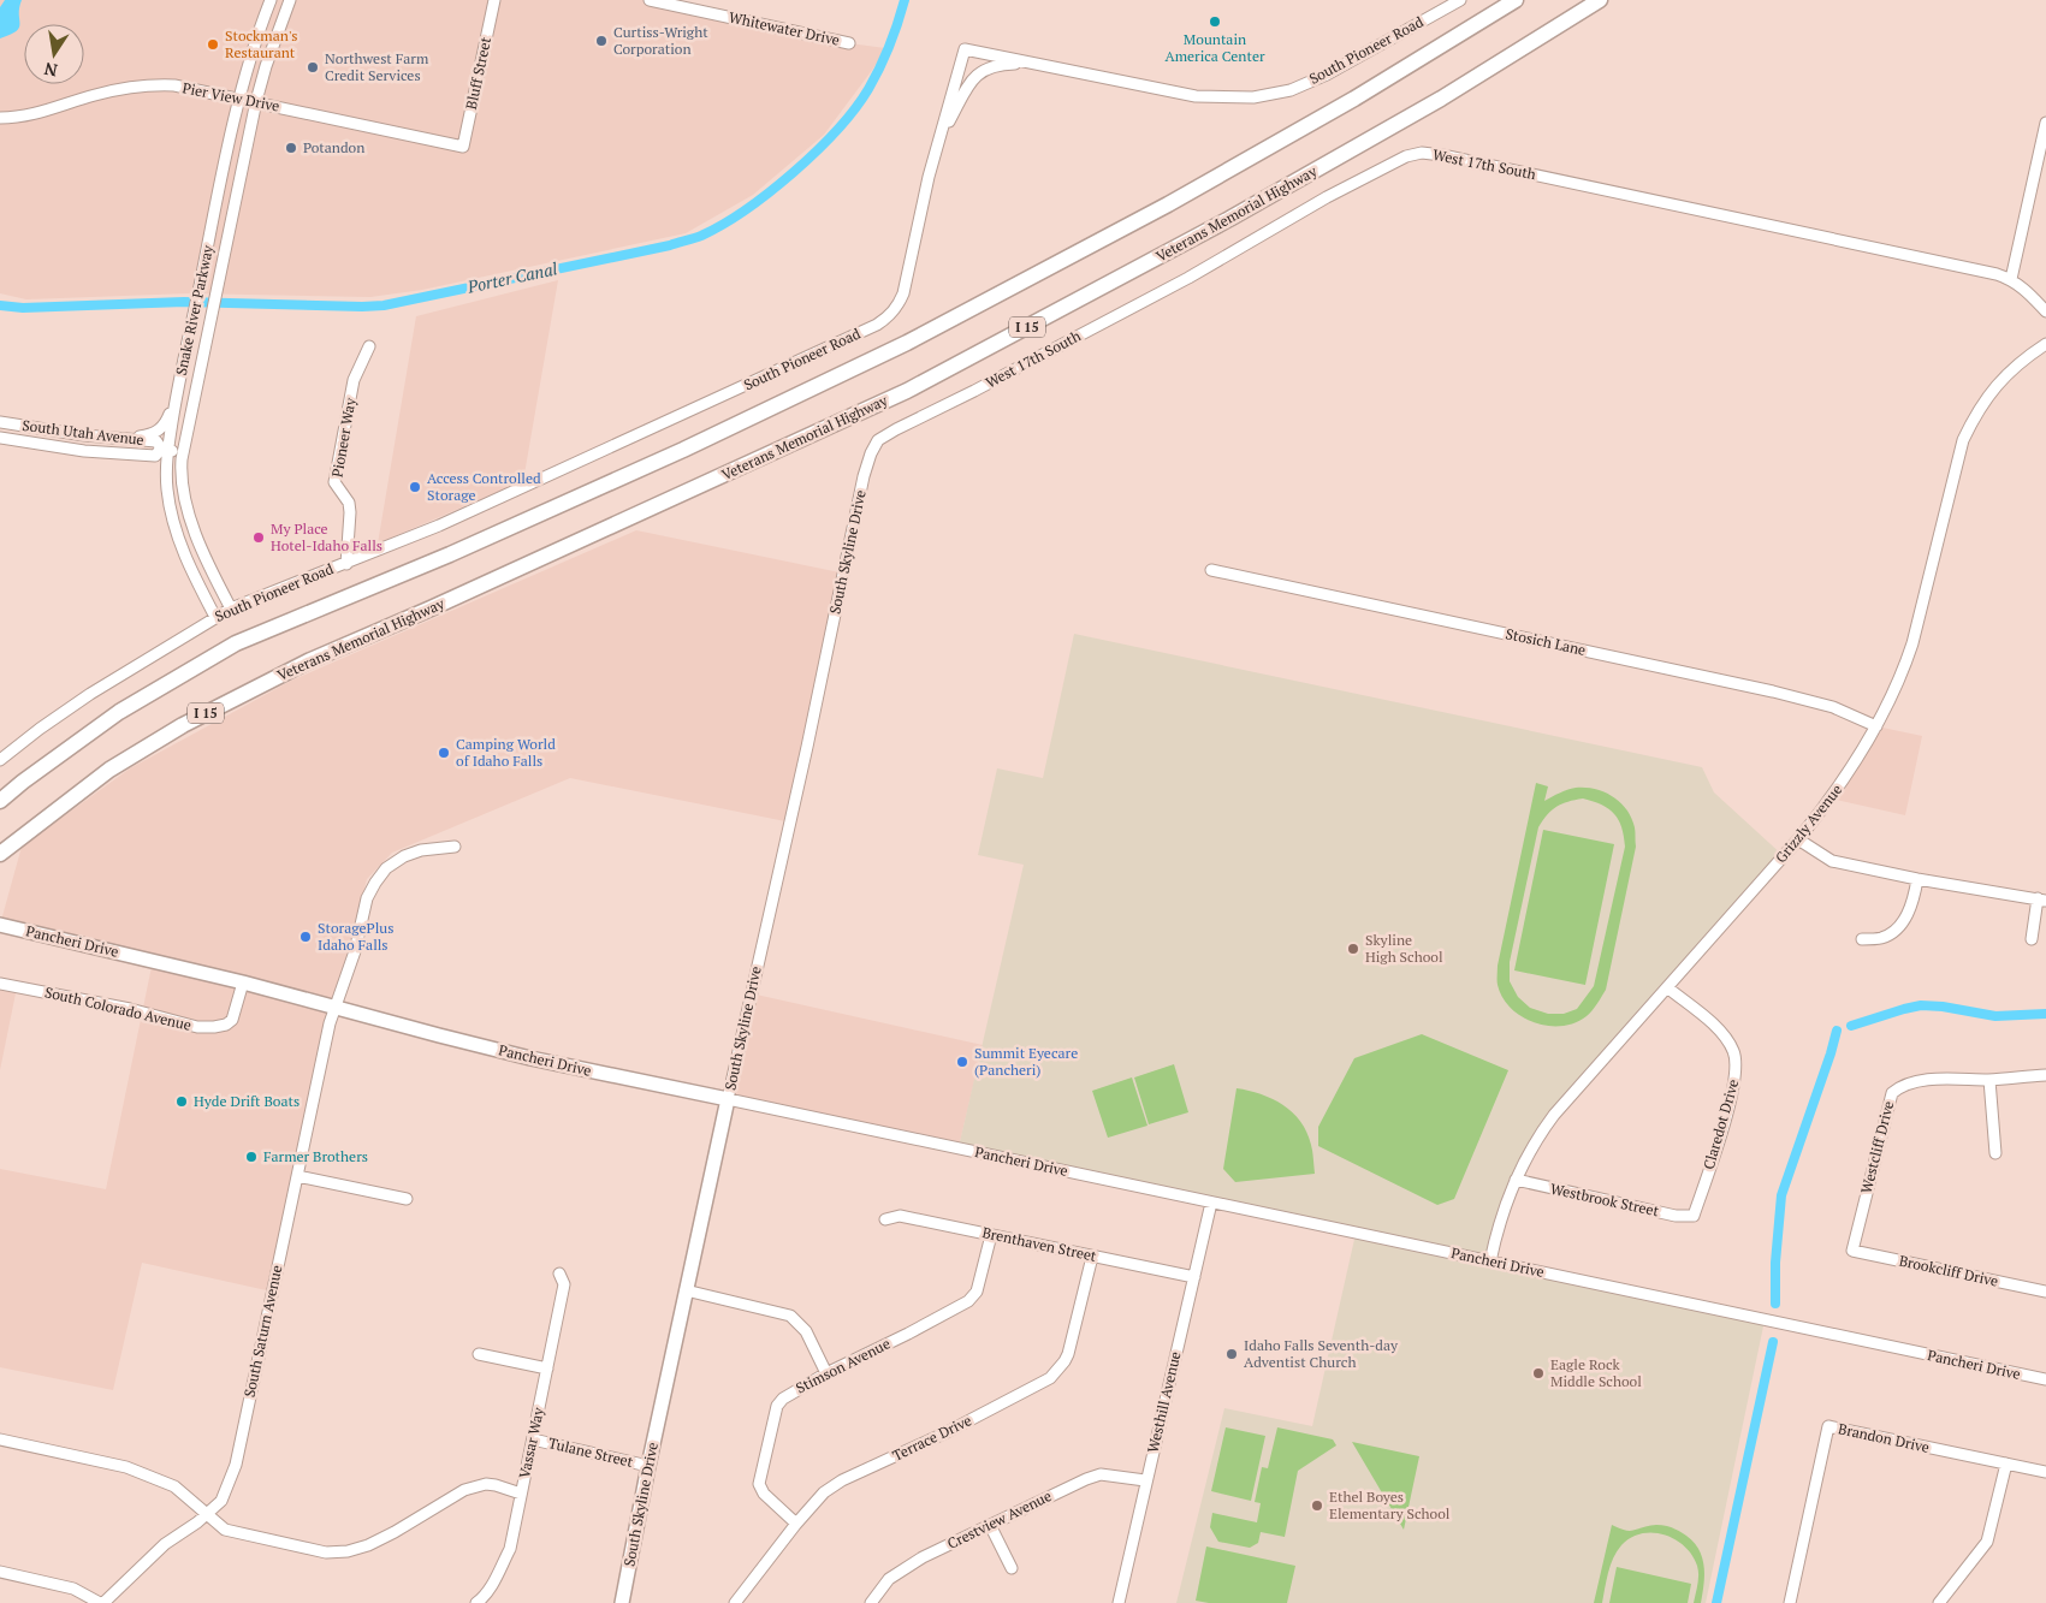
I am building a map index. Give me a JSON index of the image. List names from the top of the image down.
{
  "streets": {
    "highway": ["Veterans Memorial Highway", "I 15"],
    "main road": ["South Skyline Drive", "Pancheri Drive"],
    "street": [
      "Whitewater Drive",
      "South Pioneer Road",
      "Bluff Street",
      "Pier View Drive",
      "West 17th South",
      "Snake River Parkway",
      "South Utah Avenue",
      "Pioneer Way",
      "Stosich Lane",
      "Grizzly Avenue",
      "South Colorado Avenue",
      "Claredot Drive",
      "Westcliff Drive",
      "Westbrook Street",
      "Brenthaven Street",
      "Brookcliff Drive",
      "South Saturn Avenue",
      "Stimson Avenue",
      "Westhill Avenue",
      "Terrace Drive",
      "Brandon Drive",
      "Vassar Way",
      "Tulane Street",
      "Crestview Avenue"
    ]
  },
  "crossings": [
    ["South Pioneer Road", "Snake River Parkway"],
    ["South Pioneer Road", "Pioneer Way"],
    ["Bluff Street", "Pier View Drive"],
    ["Pier View Drive", "Snake River Parkway"],
    ["West 17th South", "South Skyline Drive"],
    ["Snake River Parkway", "South Utah Avenue"],
    ["South Skyline Drive", "Pancheri Drive"],
    ["South Skyline Drive", "Tulane Street"],
    ["Stosich Lane", "Grizzly Avenue"],
    ["Grizzly Avenue", "Pancheri Drive"],
    ["Grizzly Avenue", "Claredot Drive"],
    ["Grizzly Avenue", "Westbrook Street"],
    ["Pancheri Drive", "South Colorado Avenue"],
    ["Pancheri Drive", "South Saturn Avenue"],
    ["Pancheri Drive", "Westhill Avenue"],
    ["Claredot Drive", "Westbrook Street"],
    ["Westcliff Drive", "Brookcliff Drive"],
    ["Brenthaven Street", "Stimson Avenue"],
    ["Brenthaven Street", "Westhill Avenue"],
    ["Brenthaven Street", "Terrace Drive"],
    ["Stimson Avenue", "Terrace Drive"],
    ["Westhill Avenue", "Crestview Avenue"],
    ["Vassar Way", "Tulane Street"]
  ],
  "water": ["Porter Canal"],
  "places": [
    "Mountain America Center",
    "Curtiss-Wright Corporation",
    "Stockman's Restaurant",
    "Northwest Farm Credit Services",
    "Potandon",
    "Access Controlled Storage",
    "My Place Hotel-Idaho Falls",
    "Camping World of Idaho Falls",
    "StoragePlus Idaho Falls",
    "Skyline High School",
    "Summit Eyecare (Pancheri)",
    "Hyde Drift Boats",
    "Farmer Brothers",
    "Idaho Falls Seventh-day Adventist Church",
    "Eagle Rock Middle School",
    "Ethel Boyes Elementary School"
  ],
  "north": "bottom"
}
